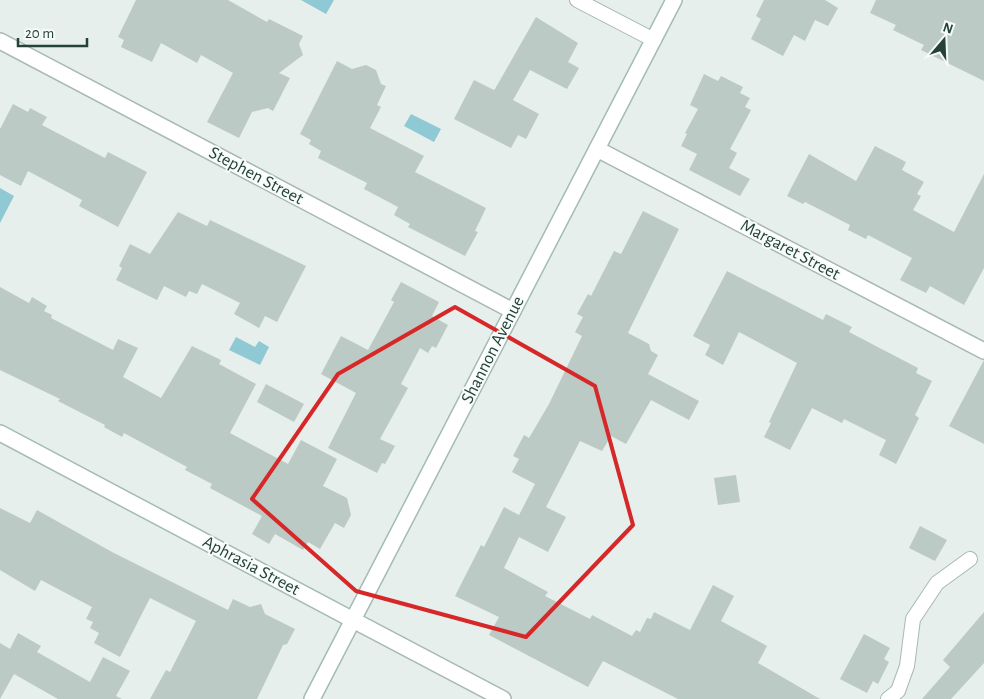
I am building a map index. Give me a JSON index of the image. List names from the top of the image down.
{
  "streets": {
    "main road": [
      "Stephen Street",
      "Margaret Street",
      "Shannon Avenue",
      "Aphrasia Street"
    ]
  },
  "crossings": [
    ["Stephen Street", "Shannon Avenue"],
    ["Margaret Street", "Shannon Avenue"],
    ["Shannon Avenue", "Aphrasia Street"]
  ],
  "scale_bar": "20 m",
  "north": "top"
}
